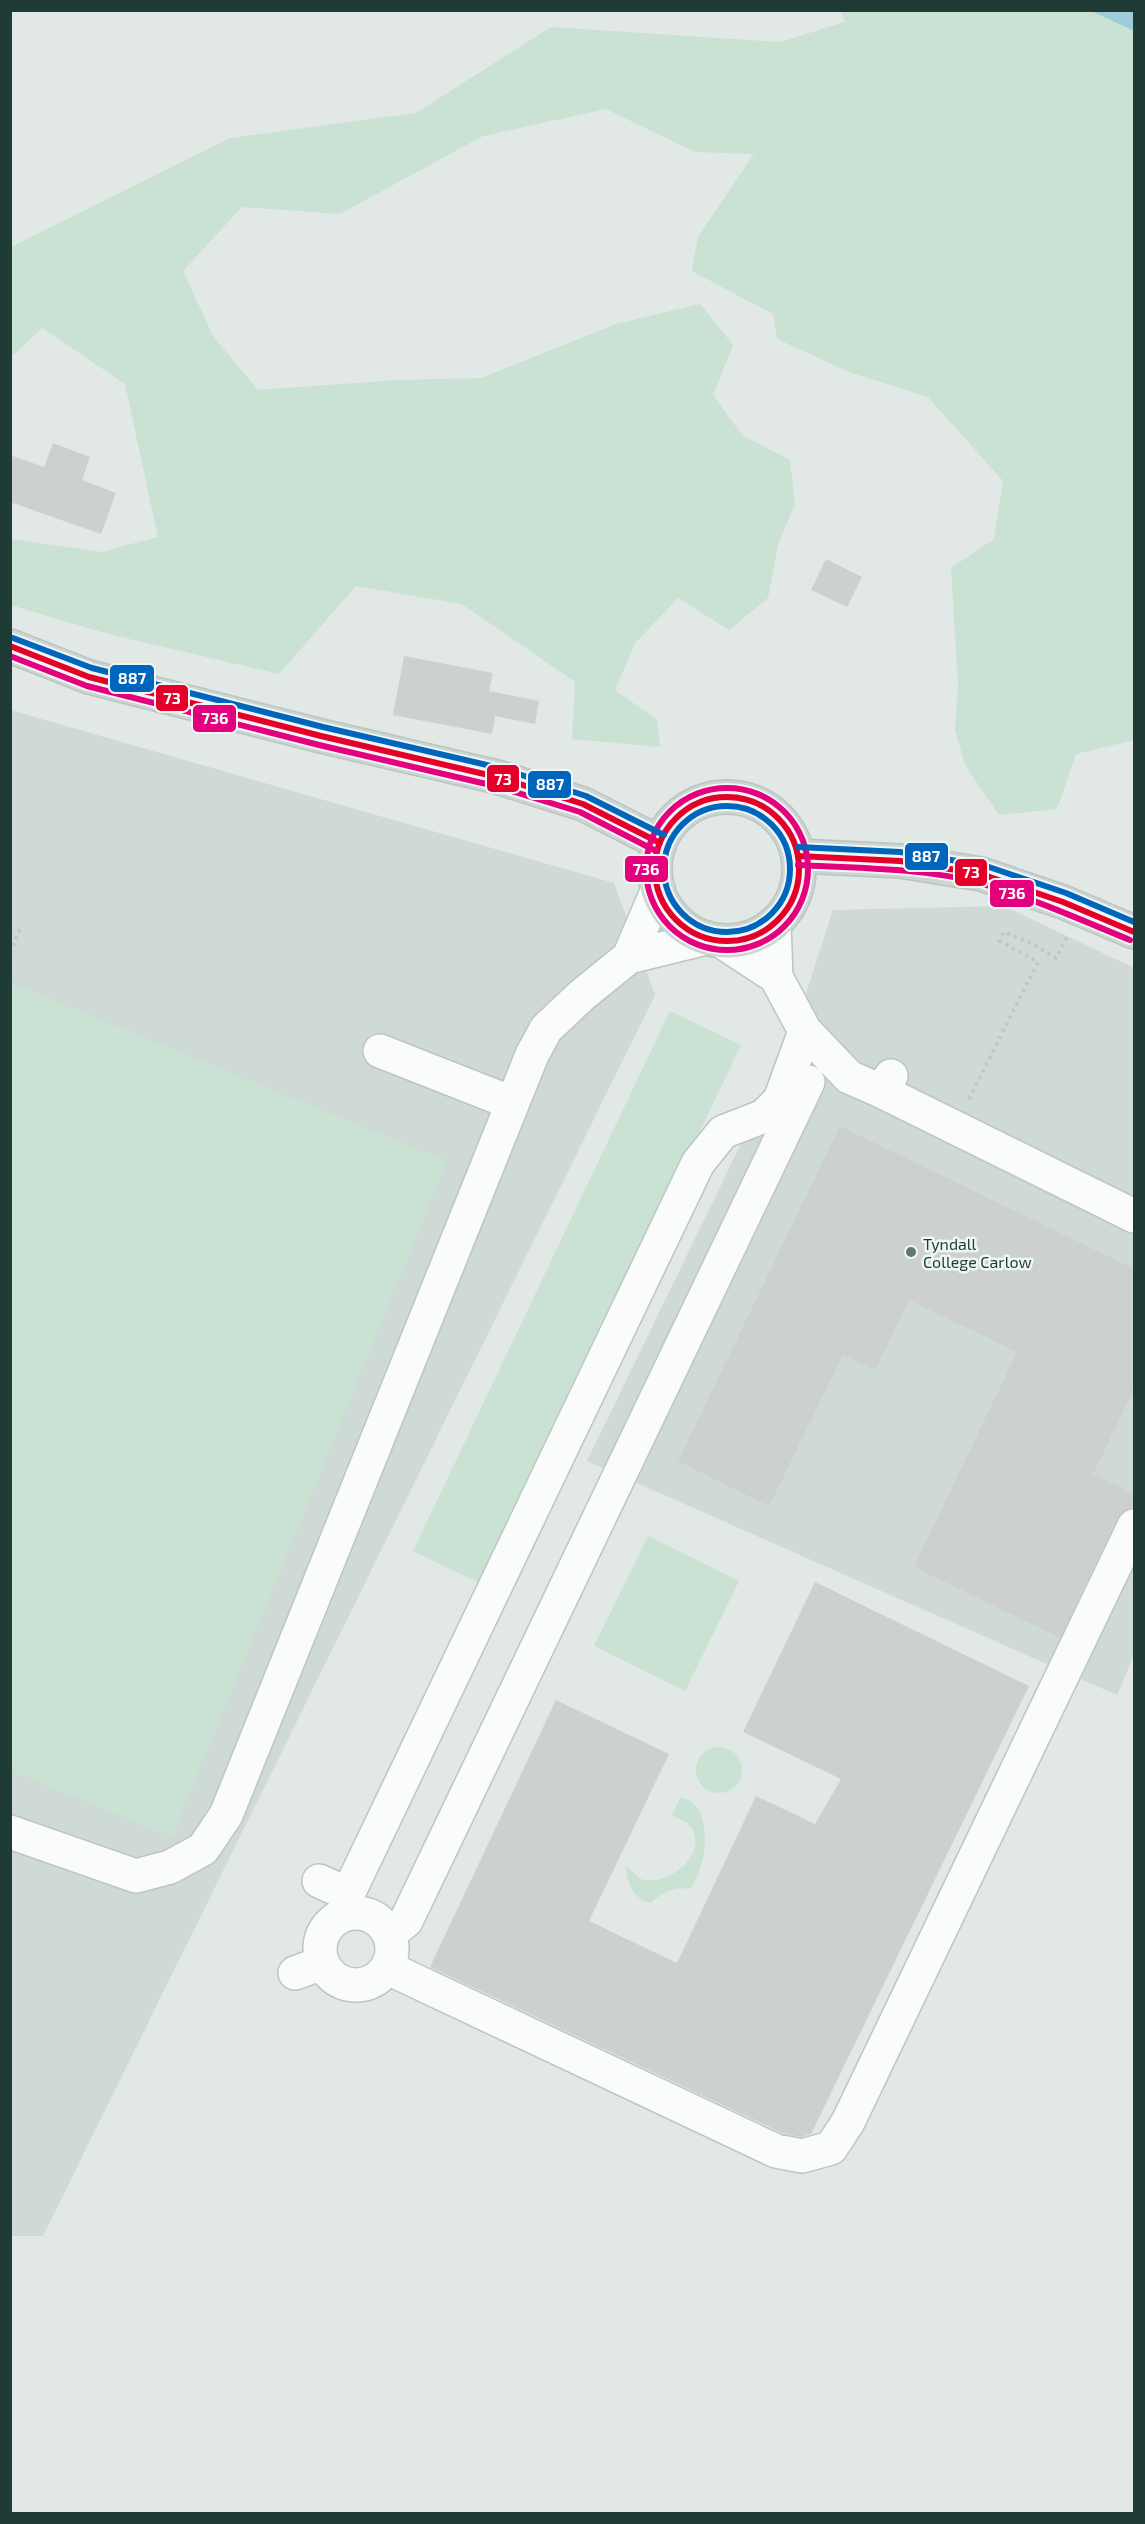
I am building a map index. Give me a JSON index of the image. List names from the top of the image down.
{
  "places": ["Tyndall College Carlow"],
  "lines": ["transit line 887", "transit line 73", "transit line 736"]
}
